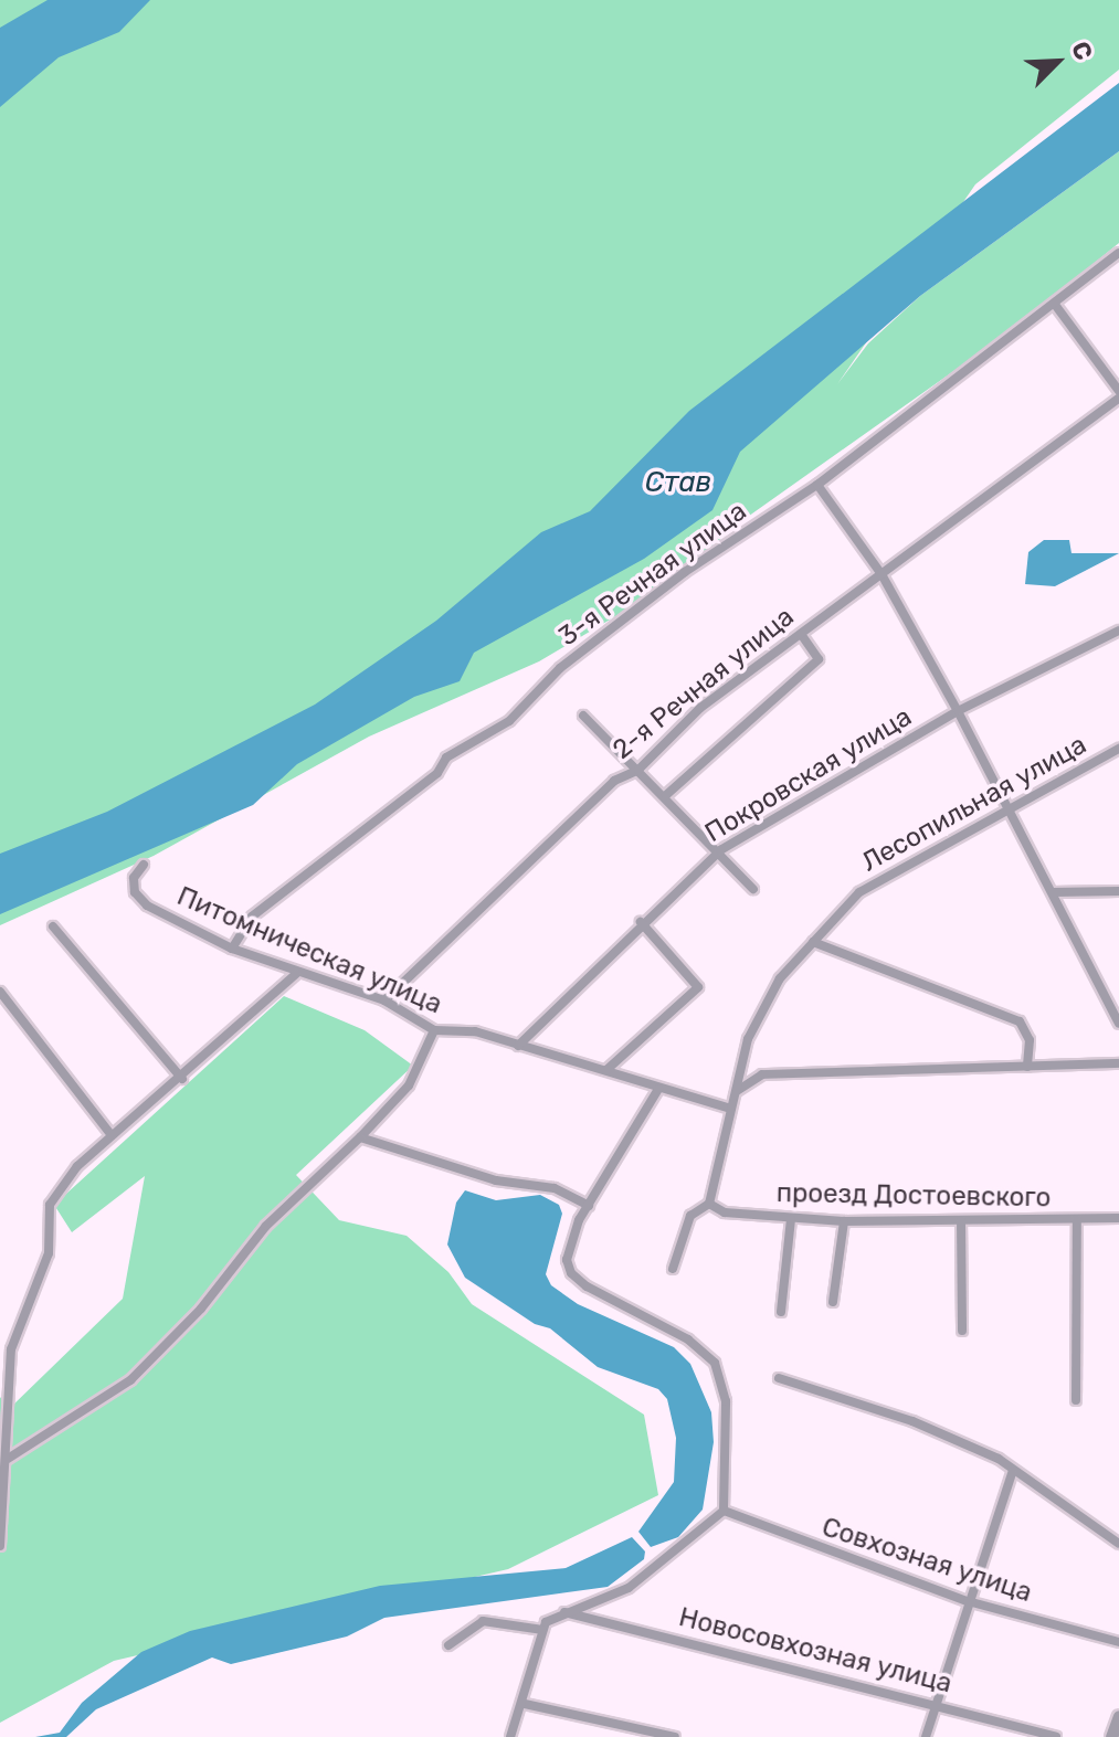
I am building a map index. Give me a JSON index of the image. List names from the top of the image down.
{
  "streets": {
    "street": [
      "3-я Речная улица",
      "2-я Речная улица",
      "Покровская улица",
      "Лесопильная улица",
      "Питомническая улица",
      "проезд Достоевского",
      "Совхозная улица",
      "Новосовхозная улица"
    ]
  },
  "crossings": [
    ["3-я Речная улица", "Питомническая улица"],
    ["2-я Речная улица", "Питомническая улица"],
    ["Покровская улица", "Питомническая улица"],
    ["Лесопильная улица", "Питомническая улица"],
    ["Лесопильная улица", "проезд Достоевского"]
  ],
  "water": ["Став"],
  "north": "top right"
}
